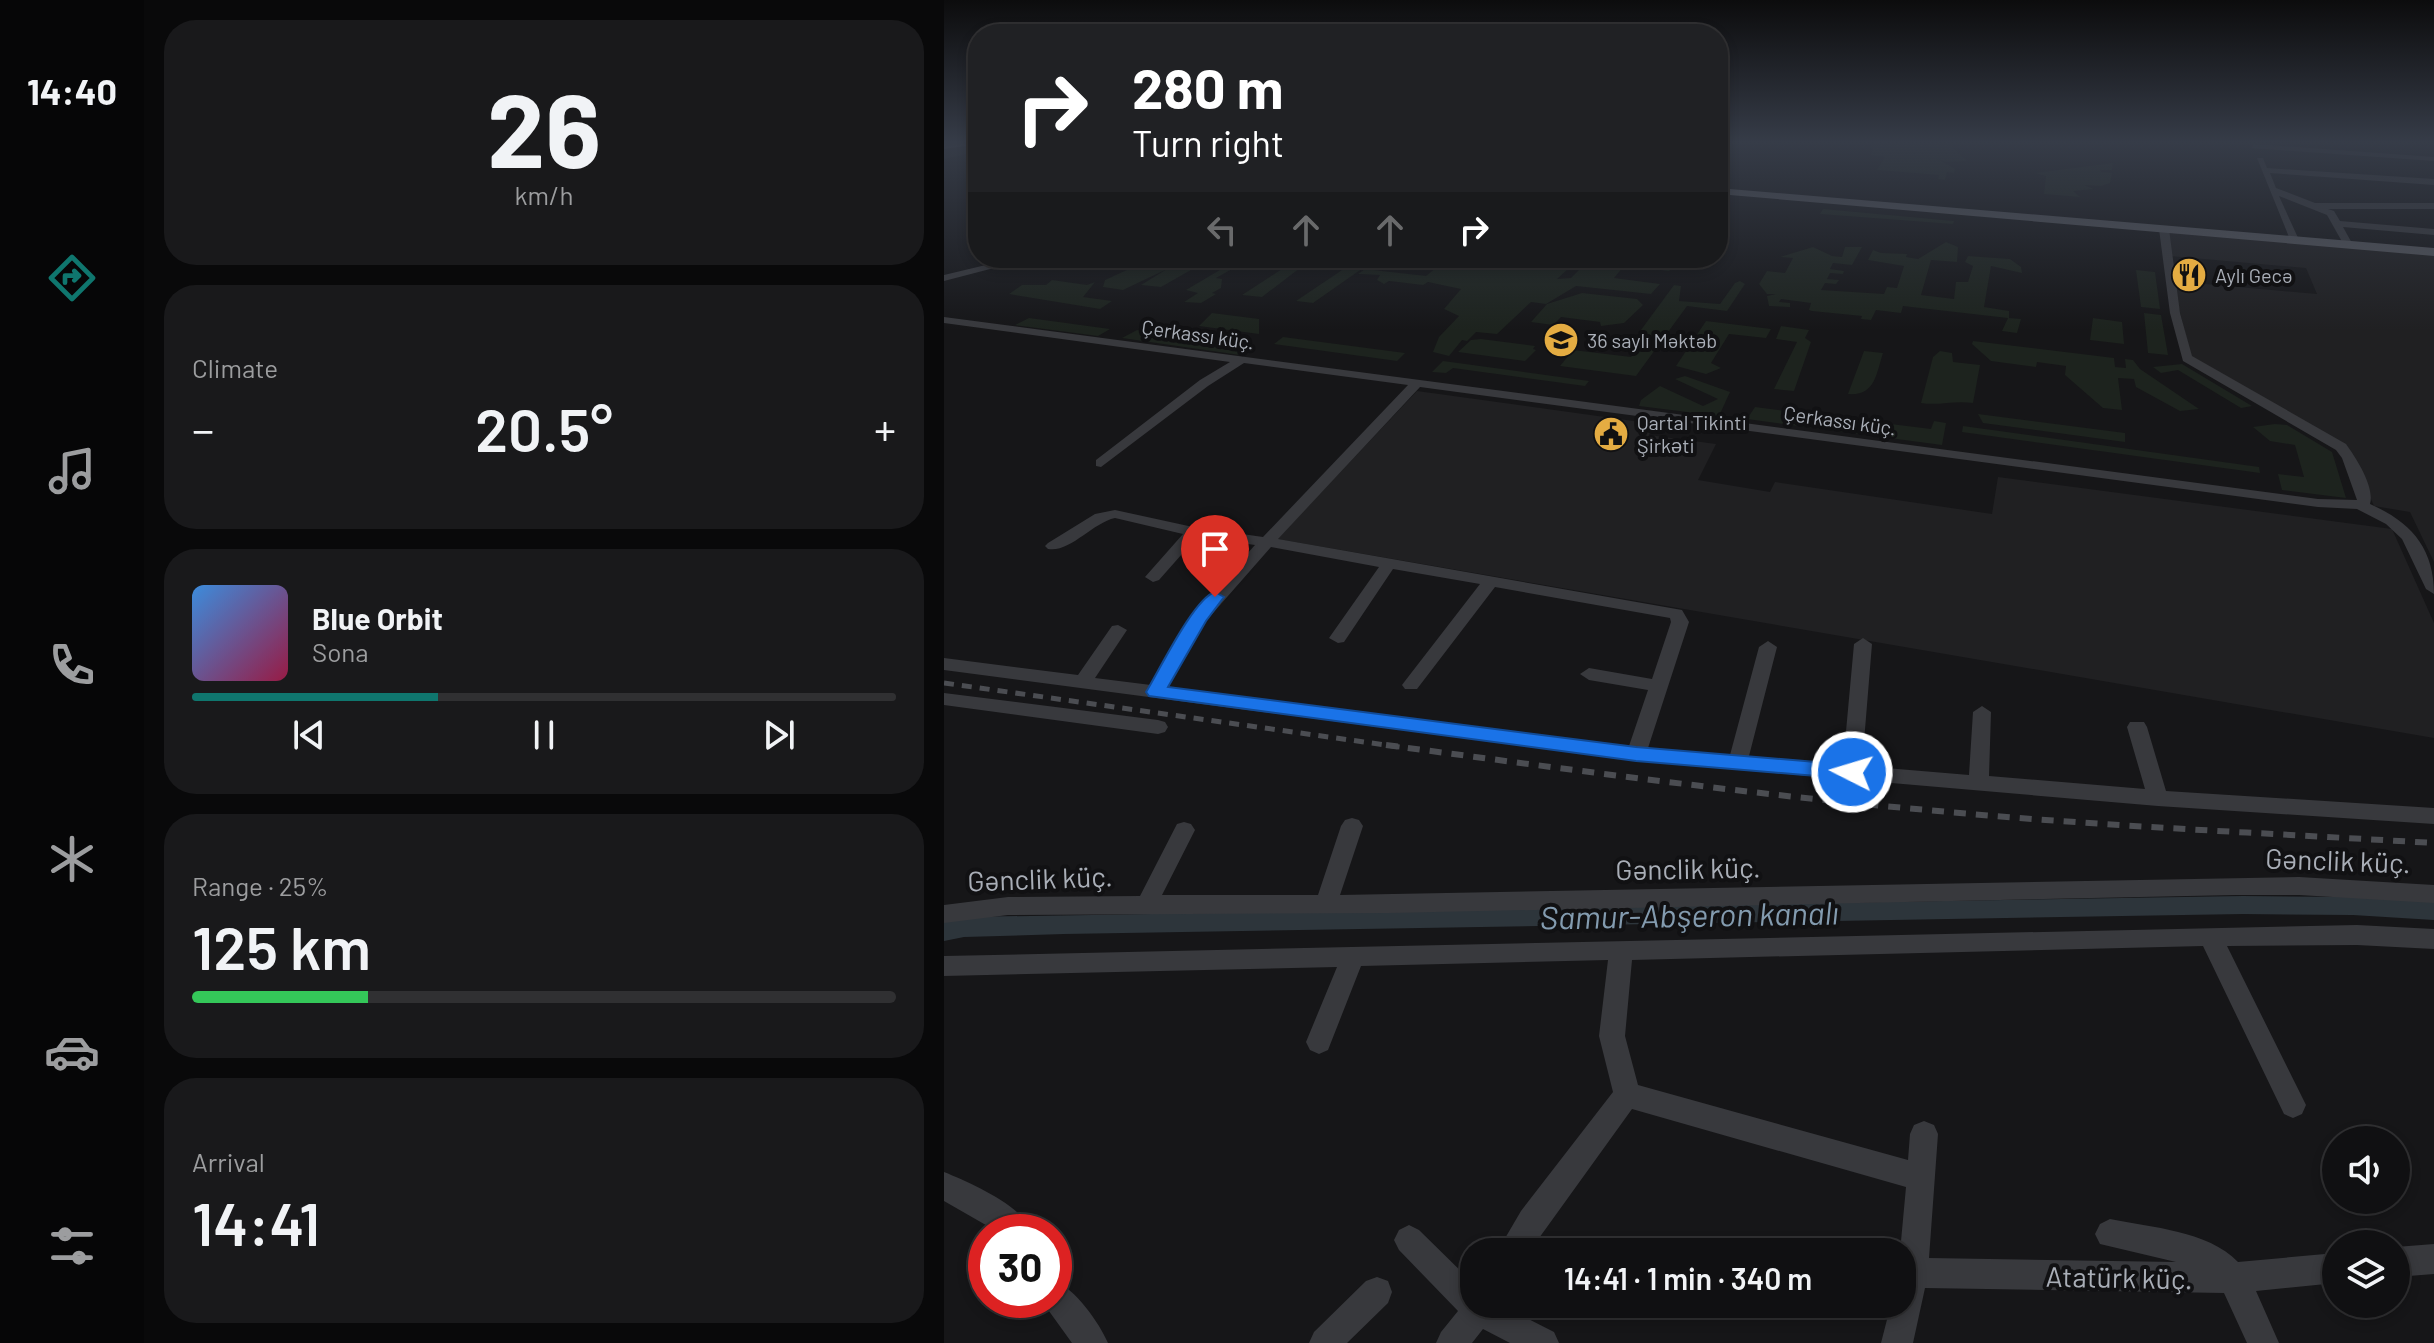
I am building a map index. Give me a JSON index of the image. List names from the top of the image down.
{
  "streets": {
    "street": ["Çerkassı küç.", "Gənclik küç.", "Atatürk küç."]
  },
  "water": ["Samur-Abşeron kanalı"],
  "places": {
    "restaurant": ["Aylı Gecə"],
    "school or university": ["36 saylı Məktəb"],
    "public building": ["Qartal Tikinti Şirkәti"]
  },
  "page": {
    "tabs": "14:40",
    "tile": [
      ["26", "km/h"],
      "Climate",
      ["Range · 25%", "125 km"],
      ["Arrival", "14:41"]
    ],
    "turn": ["280 m", "Turn right"],
    "heat": ["−", "20.5°", "+"],
    "song": ["Blue Orbit", "Sona"],
    "limit": "30",
    "trip": "14:41 · 1 min · 340 m"
  }
}
